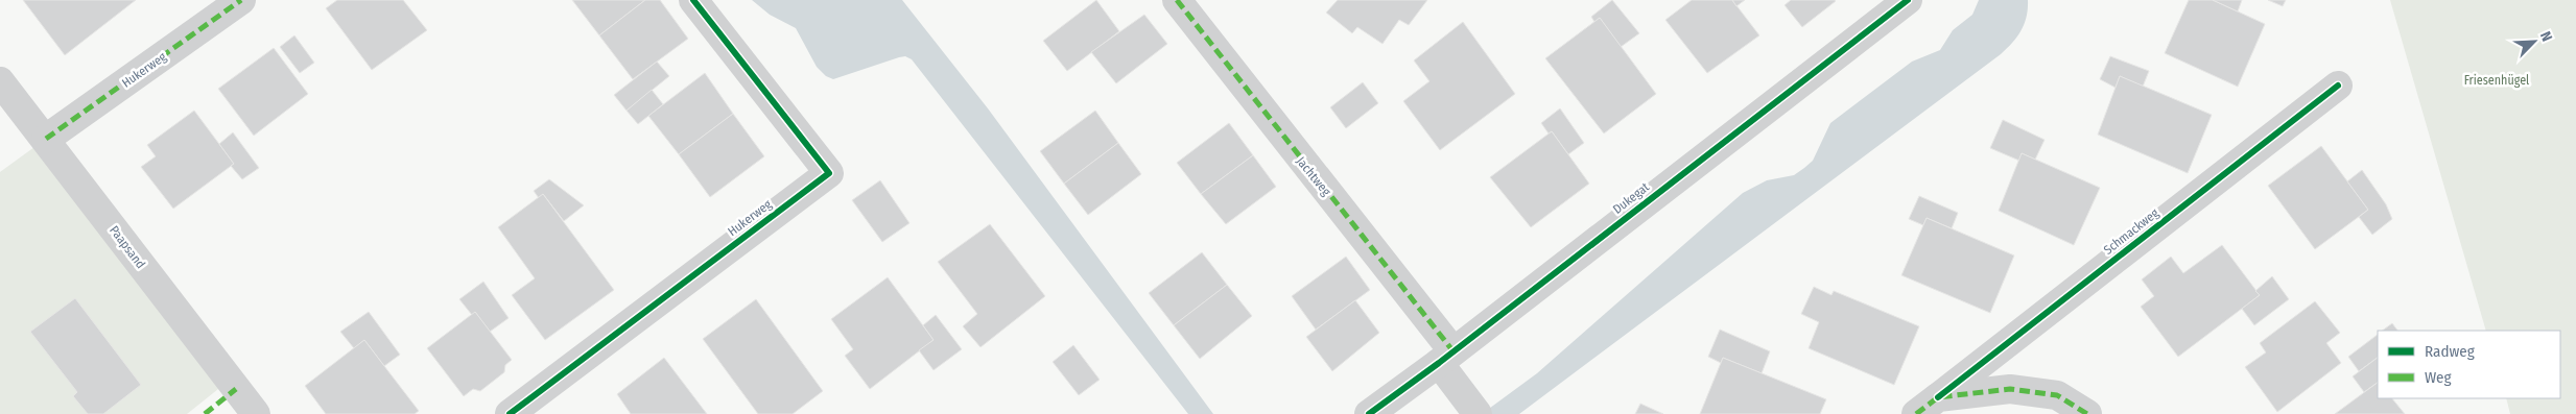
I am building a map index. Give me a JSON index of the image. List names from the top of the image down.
{
  "streets": {
    "street": [
      "Hukerweg",
      "Jachtweg",
      "Dukegat",
      "Schmackweg",
      "Paapsand"
    ]
  },
  "crossings": [
    ["Hukerweg", "Paapsand"],
    ["Jachtweg", "Dukegat"]
  ],
  "parks": ["Friesenhügel"],
  "legend": ["Radweg", "Weg"],
  "north": "top right"
}
